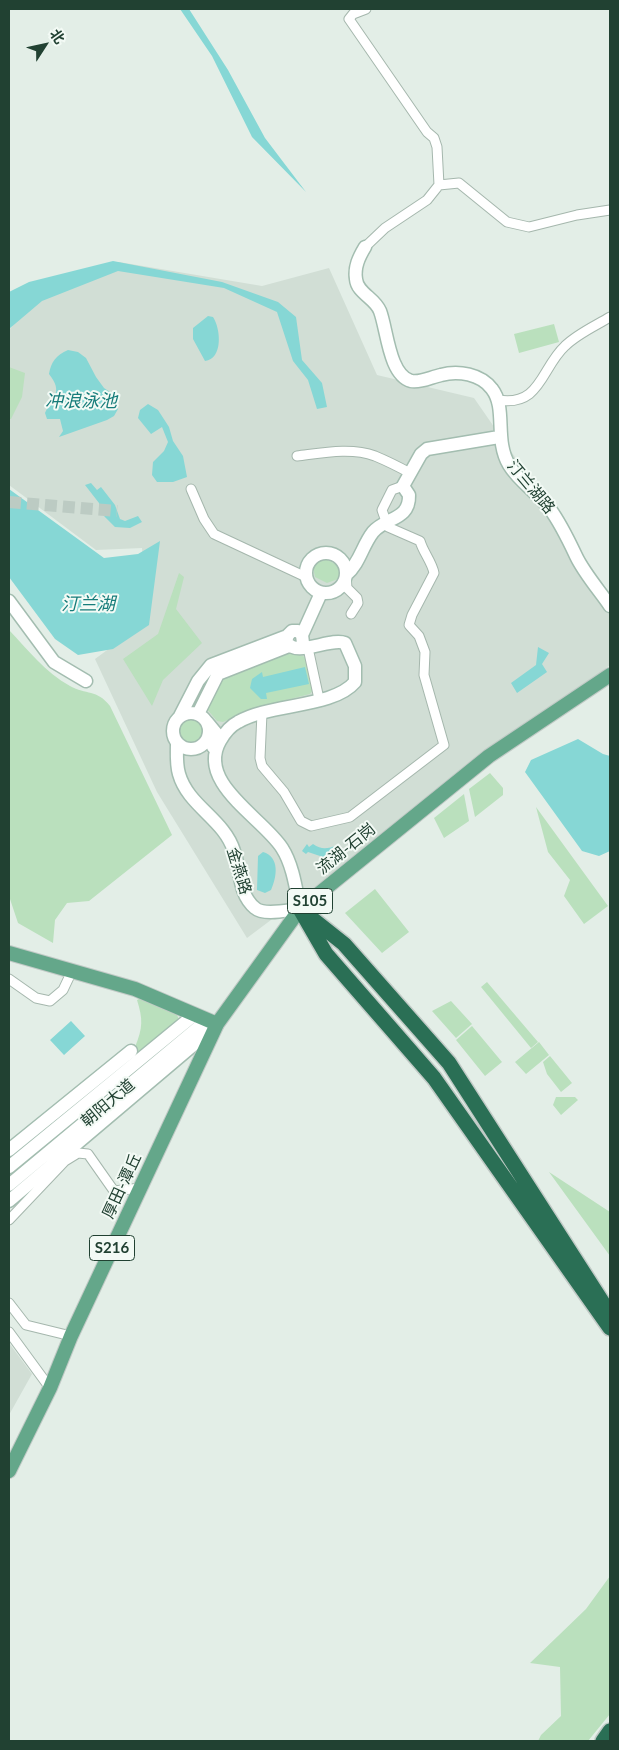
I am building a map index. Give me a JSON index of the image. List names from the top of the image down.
{
  "streets": {
    "main road": [
      "流湖-石岗",
      "S105",
      "厚田-潭丘",
      "S216"
    ],
    "street": ["汀兰湖路", "金燕路", "朝阳大道"]
  },
  "crossings": [
    ["流湖-石岗", "金燕路"],
    ["流湖-石岗", "朝阳大道"],
    ["流湖-石岗", "厚田-潭丘"],
    ["朝阳大道", "厚田-潭丘"]
  ],
  "water": ["冲浪泳池", "汀兰湖"],
  "north": "top right"
}
